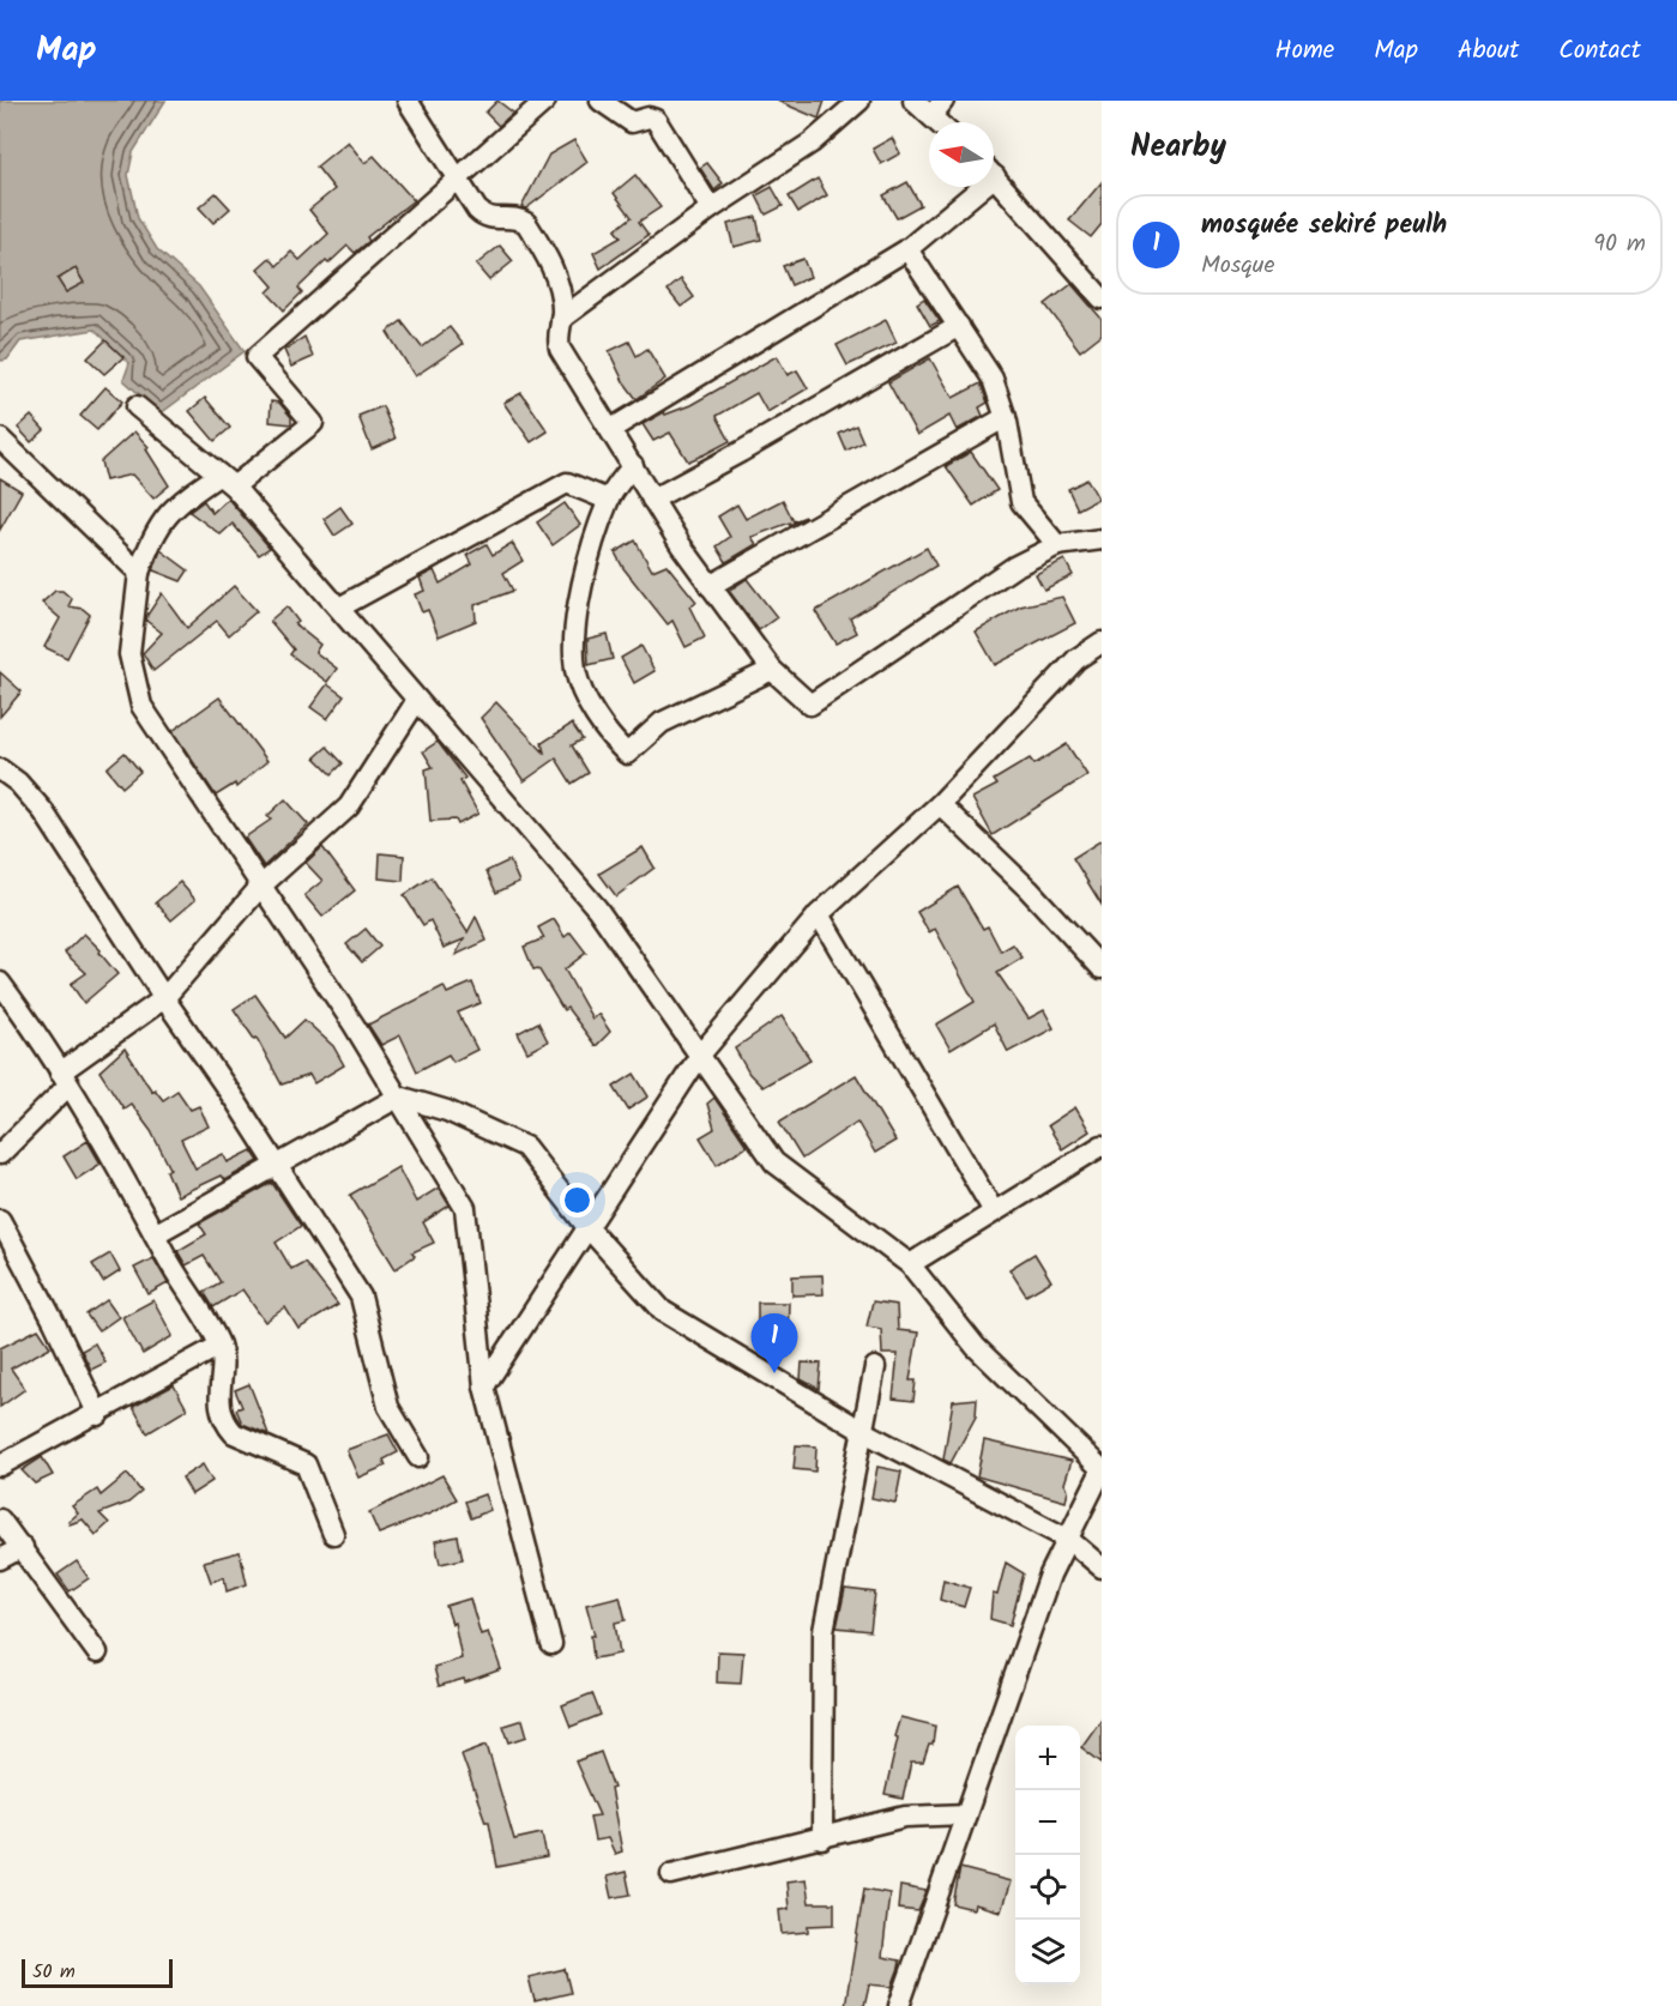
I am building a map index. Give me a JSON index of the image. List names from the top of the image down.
{
  "scale_bar": "50 m",
  "north": "left",
  "page": {
    "header": "Map",
    "nav": [
      "Home",
      "Map",
      "About",
      "Contact"
    ],
    "heading": "Nearby",
    "list": [
      {
        "mark": "1",
        "name": "mosquée sekiré peulh",
        "note": "Mosque",
        "value": "90 m"
      }
    ],
    "pins": "1",
    "map_buttons": ["+", "−"],
    "scale": "50 m"
  }
}
